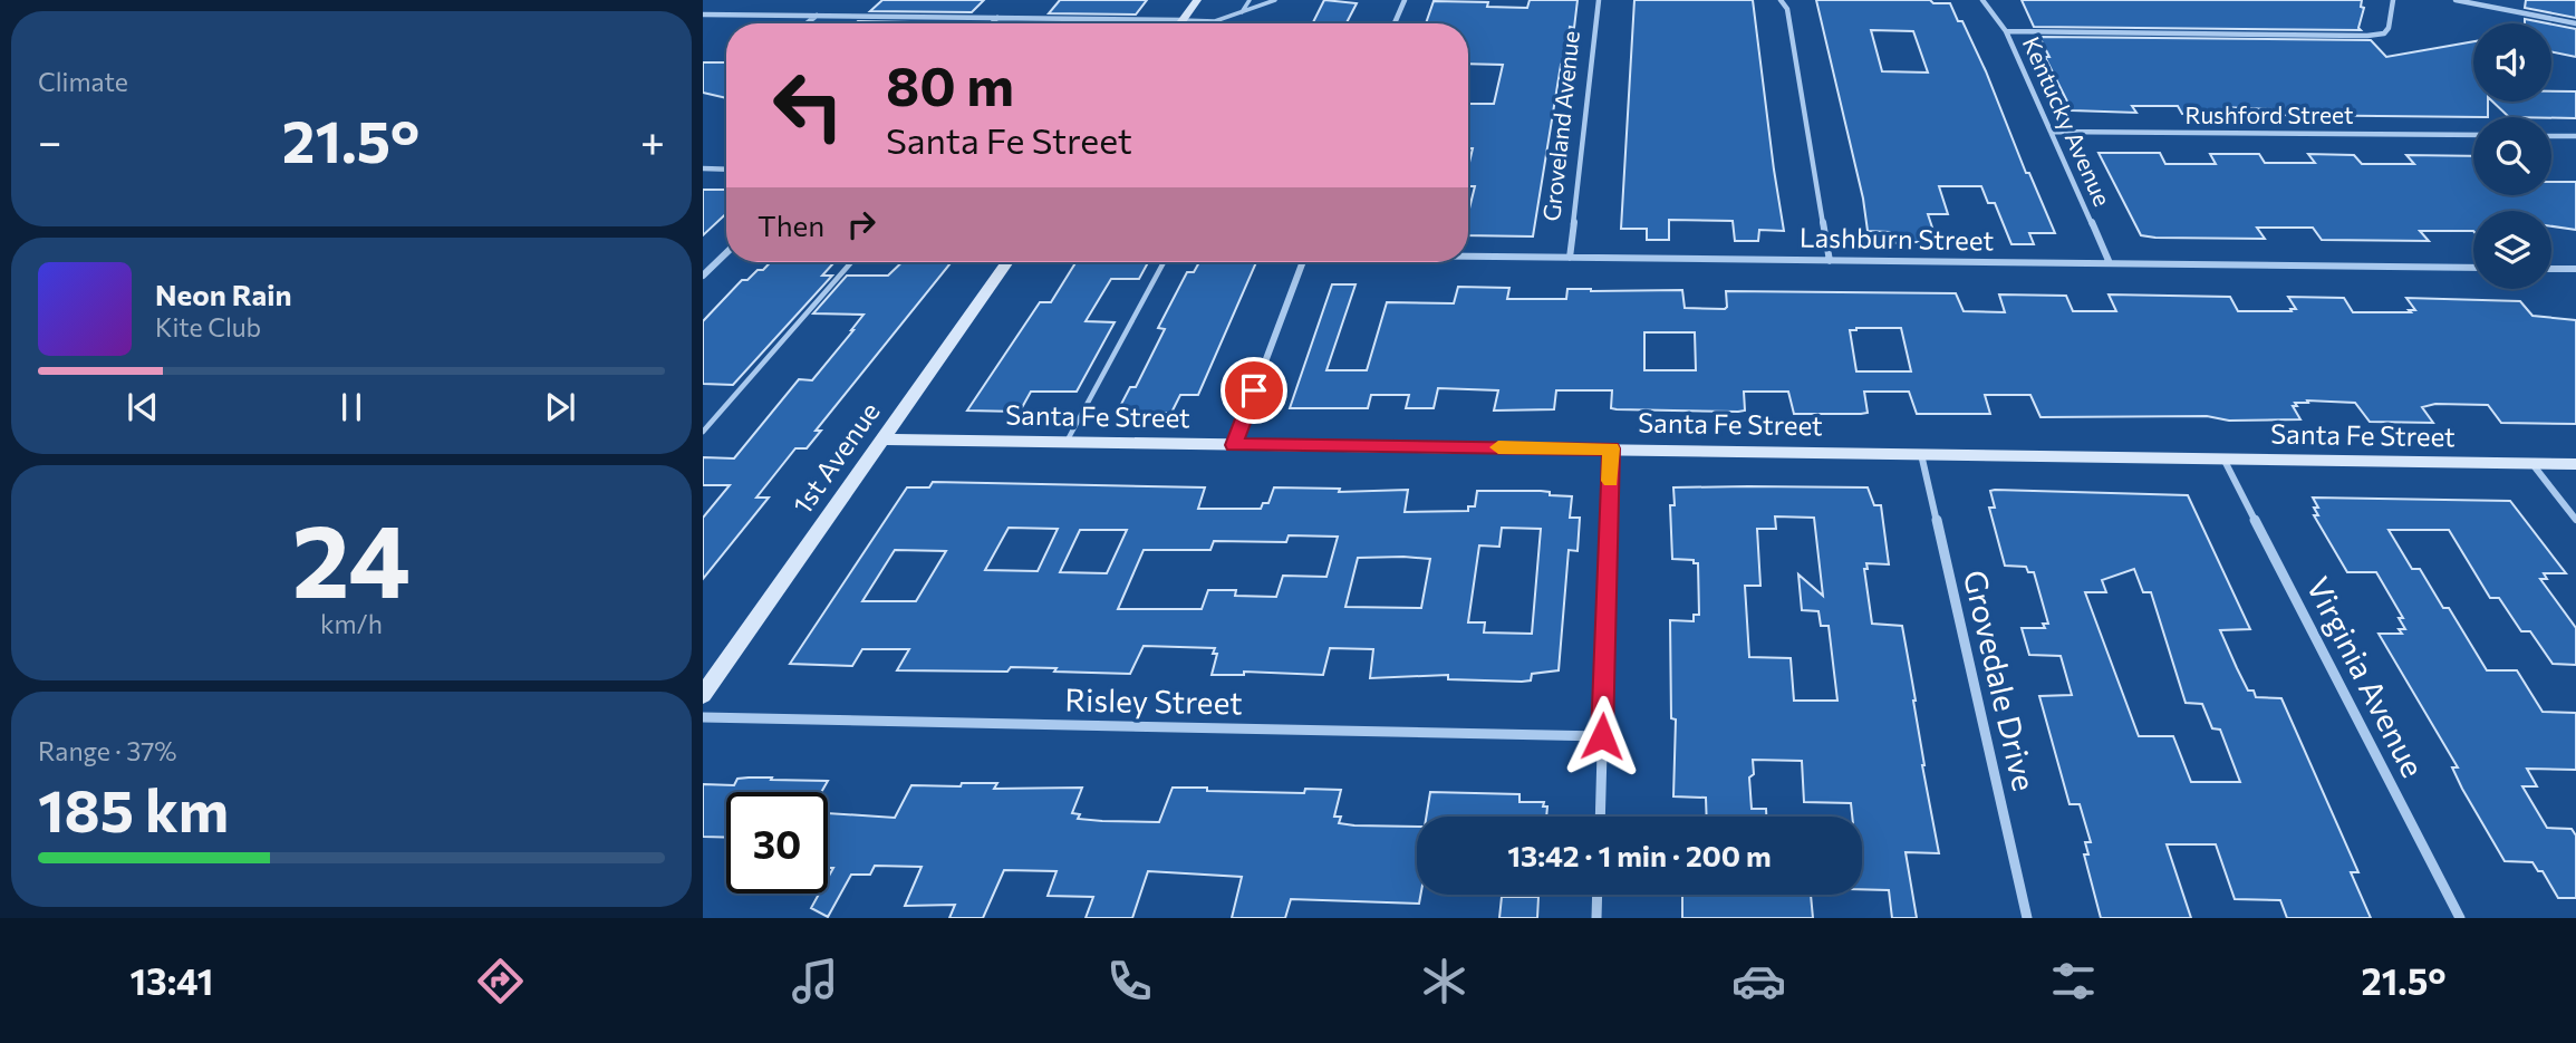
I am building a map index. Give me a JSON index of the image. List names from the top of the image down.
{
  "streets": {
    "street": [
      "Rushford Street",
      "Kentucky Avenue",
      "Groveland Avenue",
      "Lashburn Street",
      "Santa Fe Street",
      "1st Avenue",
      "Virginia Avenue",
      "Grovedale Drive",
      "Risley Street"
    ]
  },
  "crossings": [
    ["Rushford Street", "Kentucky Avenue"],
    ["Kentucky Avenue", "Lashburn Street"],
    ["Groveland Avenue", "Lashburn Street"],
    ["Santa Fe Street", "1st Avenue"],
    ["Santa Fe Street", "Virginia Avenue"],
    ["Santa Fe Street", "Grovedale Drive"]
  ],
  "page": {
    "tile": [
      "Climate",
      ["24", "km/h"],
      ["Range · 37%", "185 km"]
    ],
    "turn": ["80 m", "Santa Fe Street"],
    "heat": ["−", "21.5°", "+"],
    "then": "Then",
    "song": ["Neon Rain", "Kite Club"],
    "limit": "30",
    "trip": "13:42 · 1 min · 200 m",
    "tabs": ["13:41", "21.5°"]
  }
}
